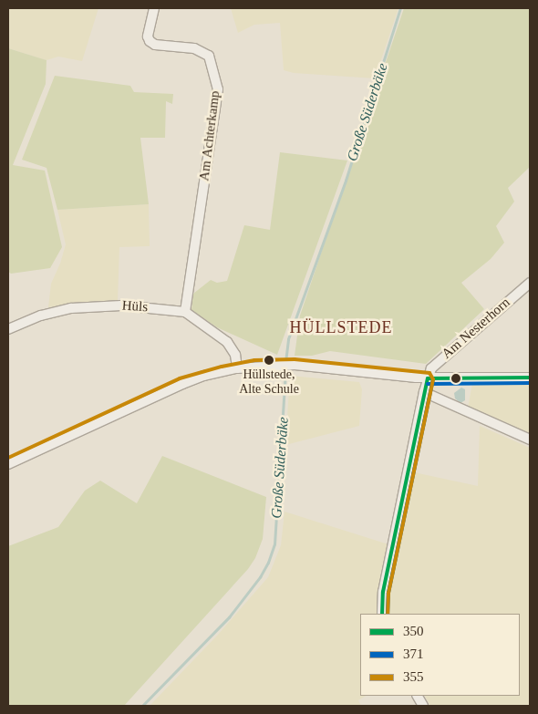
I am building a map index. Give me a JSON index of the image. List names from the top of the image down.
{
  "streets": {
    "street": ["Am Achterkamp", "Hüls", "Am Nesterhorn"]
  },
  "crossings": [
    ["Am Achterkamp", "Hüls"]
  ],
  "districts": ["HÜLLSTEDE"],
  "water": ["Große Süderbäke"],
  "places": ["Hüllstede, Alte Schule"],
  "lines": ["transit line 355", "transit line 350", "transit line 371"],
  "legend": ["350", "371", "355"]
}
